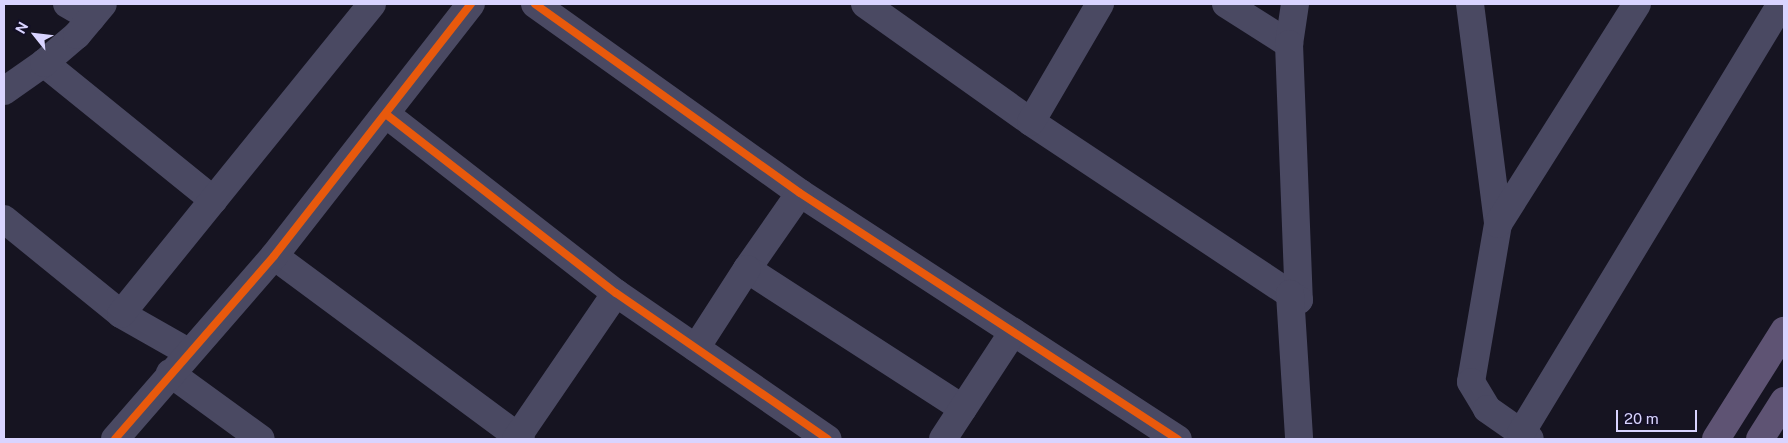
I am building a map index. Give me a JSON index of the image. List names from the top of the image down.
{
  "scale_bar": "20 m",
  "north": "top left"
}
